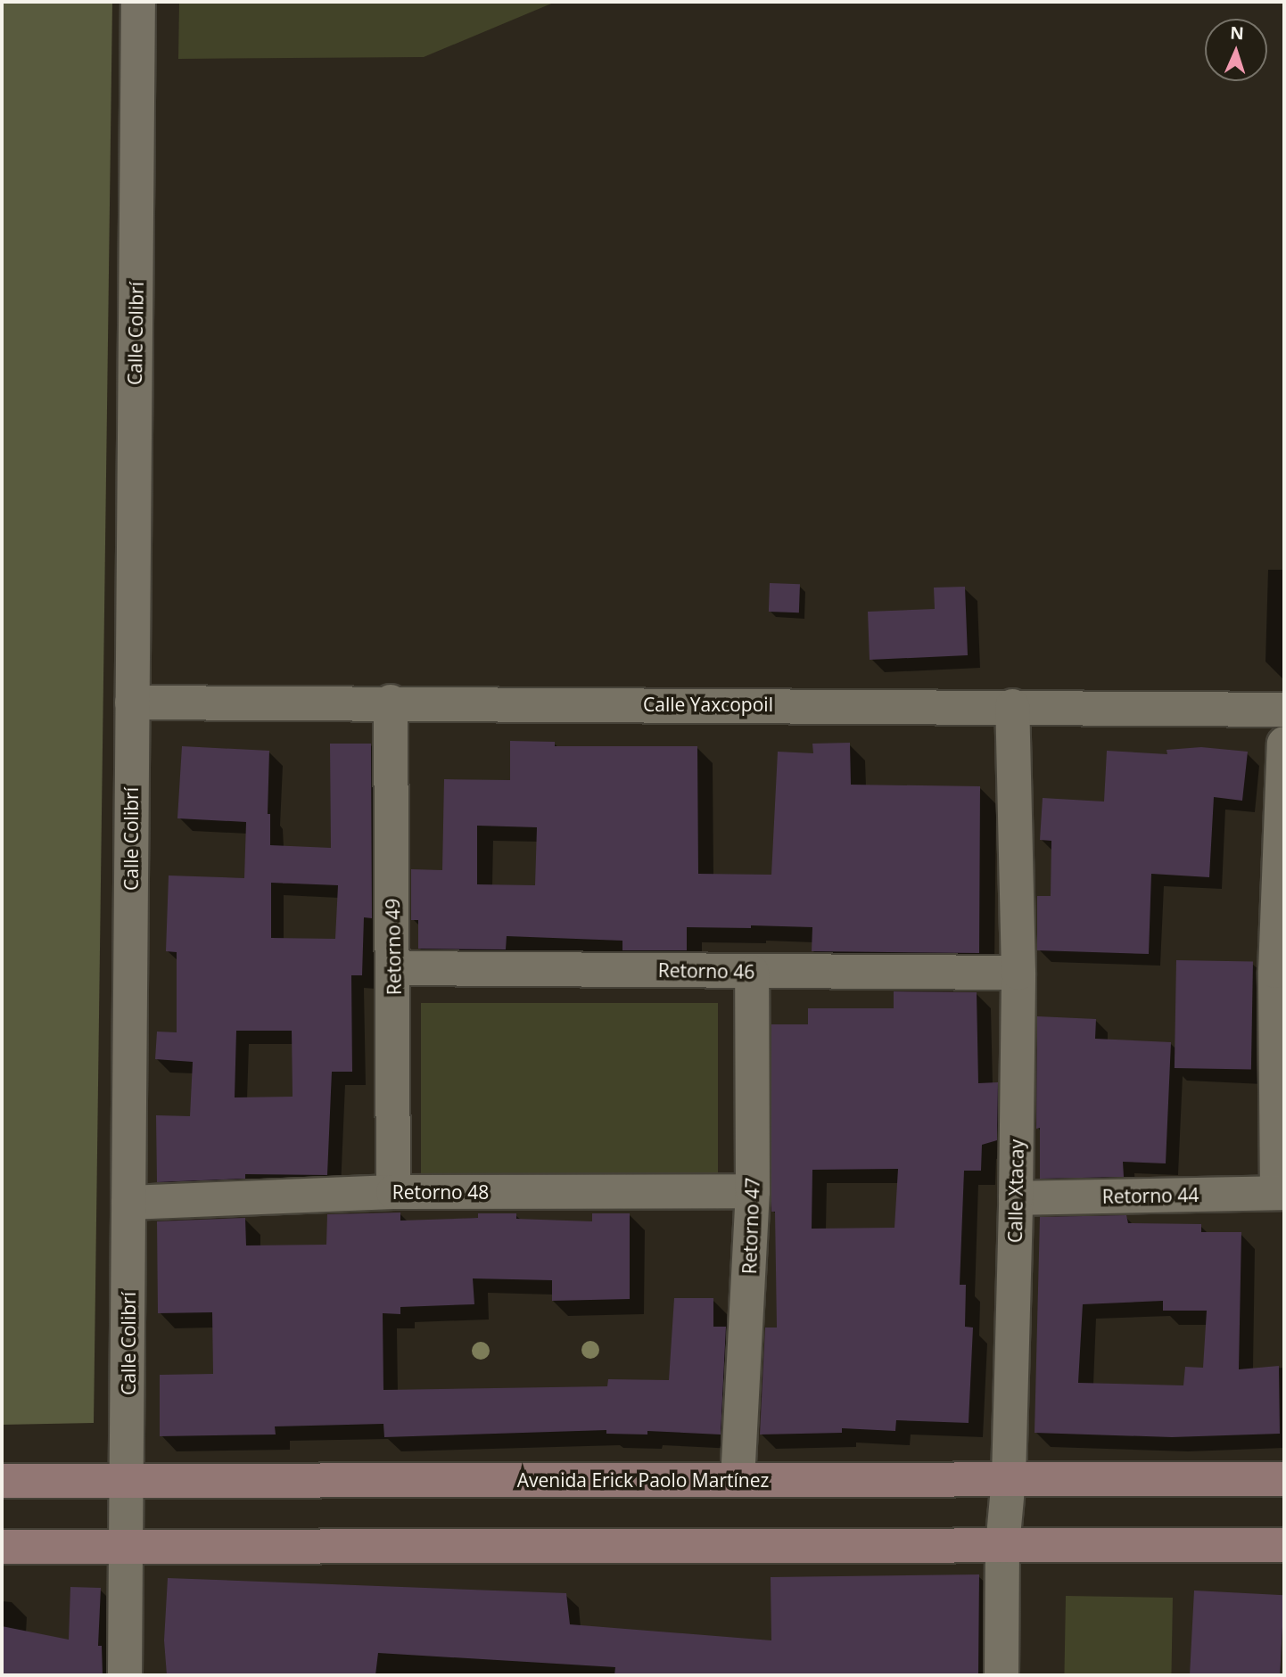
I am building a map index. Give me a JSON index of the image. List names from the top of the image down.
{
  "streets": {
    "main road": ["Avenida Erick Paolo Martínez"],
    "street": [
      "Calle Colibrí",
      "Calle Yaxcopoil",
      "Retorno 49",
      "Retorno 46",
      "Calle Xtacay",
      "Retorno 48",
      "Retorno 44",
      "Retorno 47"
    ]
  },
  "crossings": [
    ["Calle Colibrí", "Calle Yaxcopoil"],
    ["Calle Colibrí", "Retorno 48"],
    ["Calle Colibrí", "Avenida Erick Paolo Martínez"],
    ["Calle Yaxcopoil", "Retorno 49"],
    ["Calle Yaxcopoil", "Calle Xtacay"],
    ["Retorno 49", "Retorno 46"],
    ["Retorno 49", "Retorno 48"],
    ["Retorno 46", "Calle Xtacay"],
    ["Retorno 46", "Retorno 47"],
    ["Calle Xtacay", "Retorno 44"],
    ["Calle Xtacay", "Avenida Erick Paolo Martínez"],
    ["Retorno 48", "Retorno 47"],
    ["Retorno 47", "Avenida Erick Paolo Martínez"]
  ],
  "north": "top"
}
